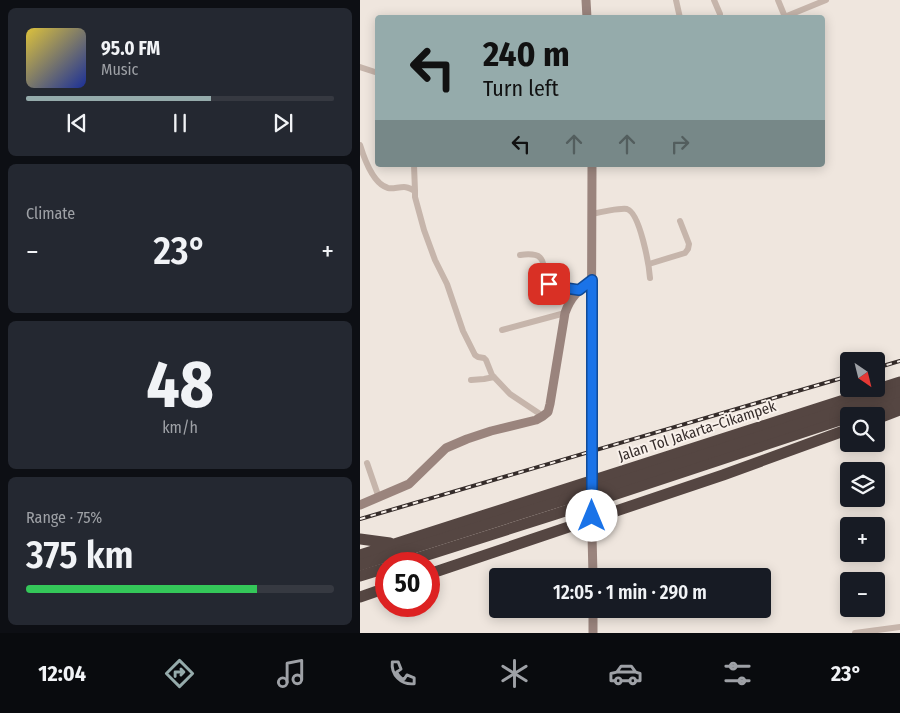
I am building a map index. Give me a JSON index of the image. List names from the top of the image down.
{
  "streets": {
    "highway": ["Jalan Tol Jakarta–Cikampek"]
  },
  "north": "bottom right",
  "page": {
    "turn": ["240 m", "Turn left"],
    "song": ["95.0 FM", "Music"],
    "tile": [
      "Climate",
      ["48", "km/h"],
      ["Range · 75%", "375 km"]
    ],
    "heat": ["−", "23°", "+"],
    "map_buttons": ["+", "−"],
    "limit": "50",
    "trip": "12:05 · 1 min · 290 m",
    "tabs": ["12:04", "23°"]
  }
}
